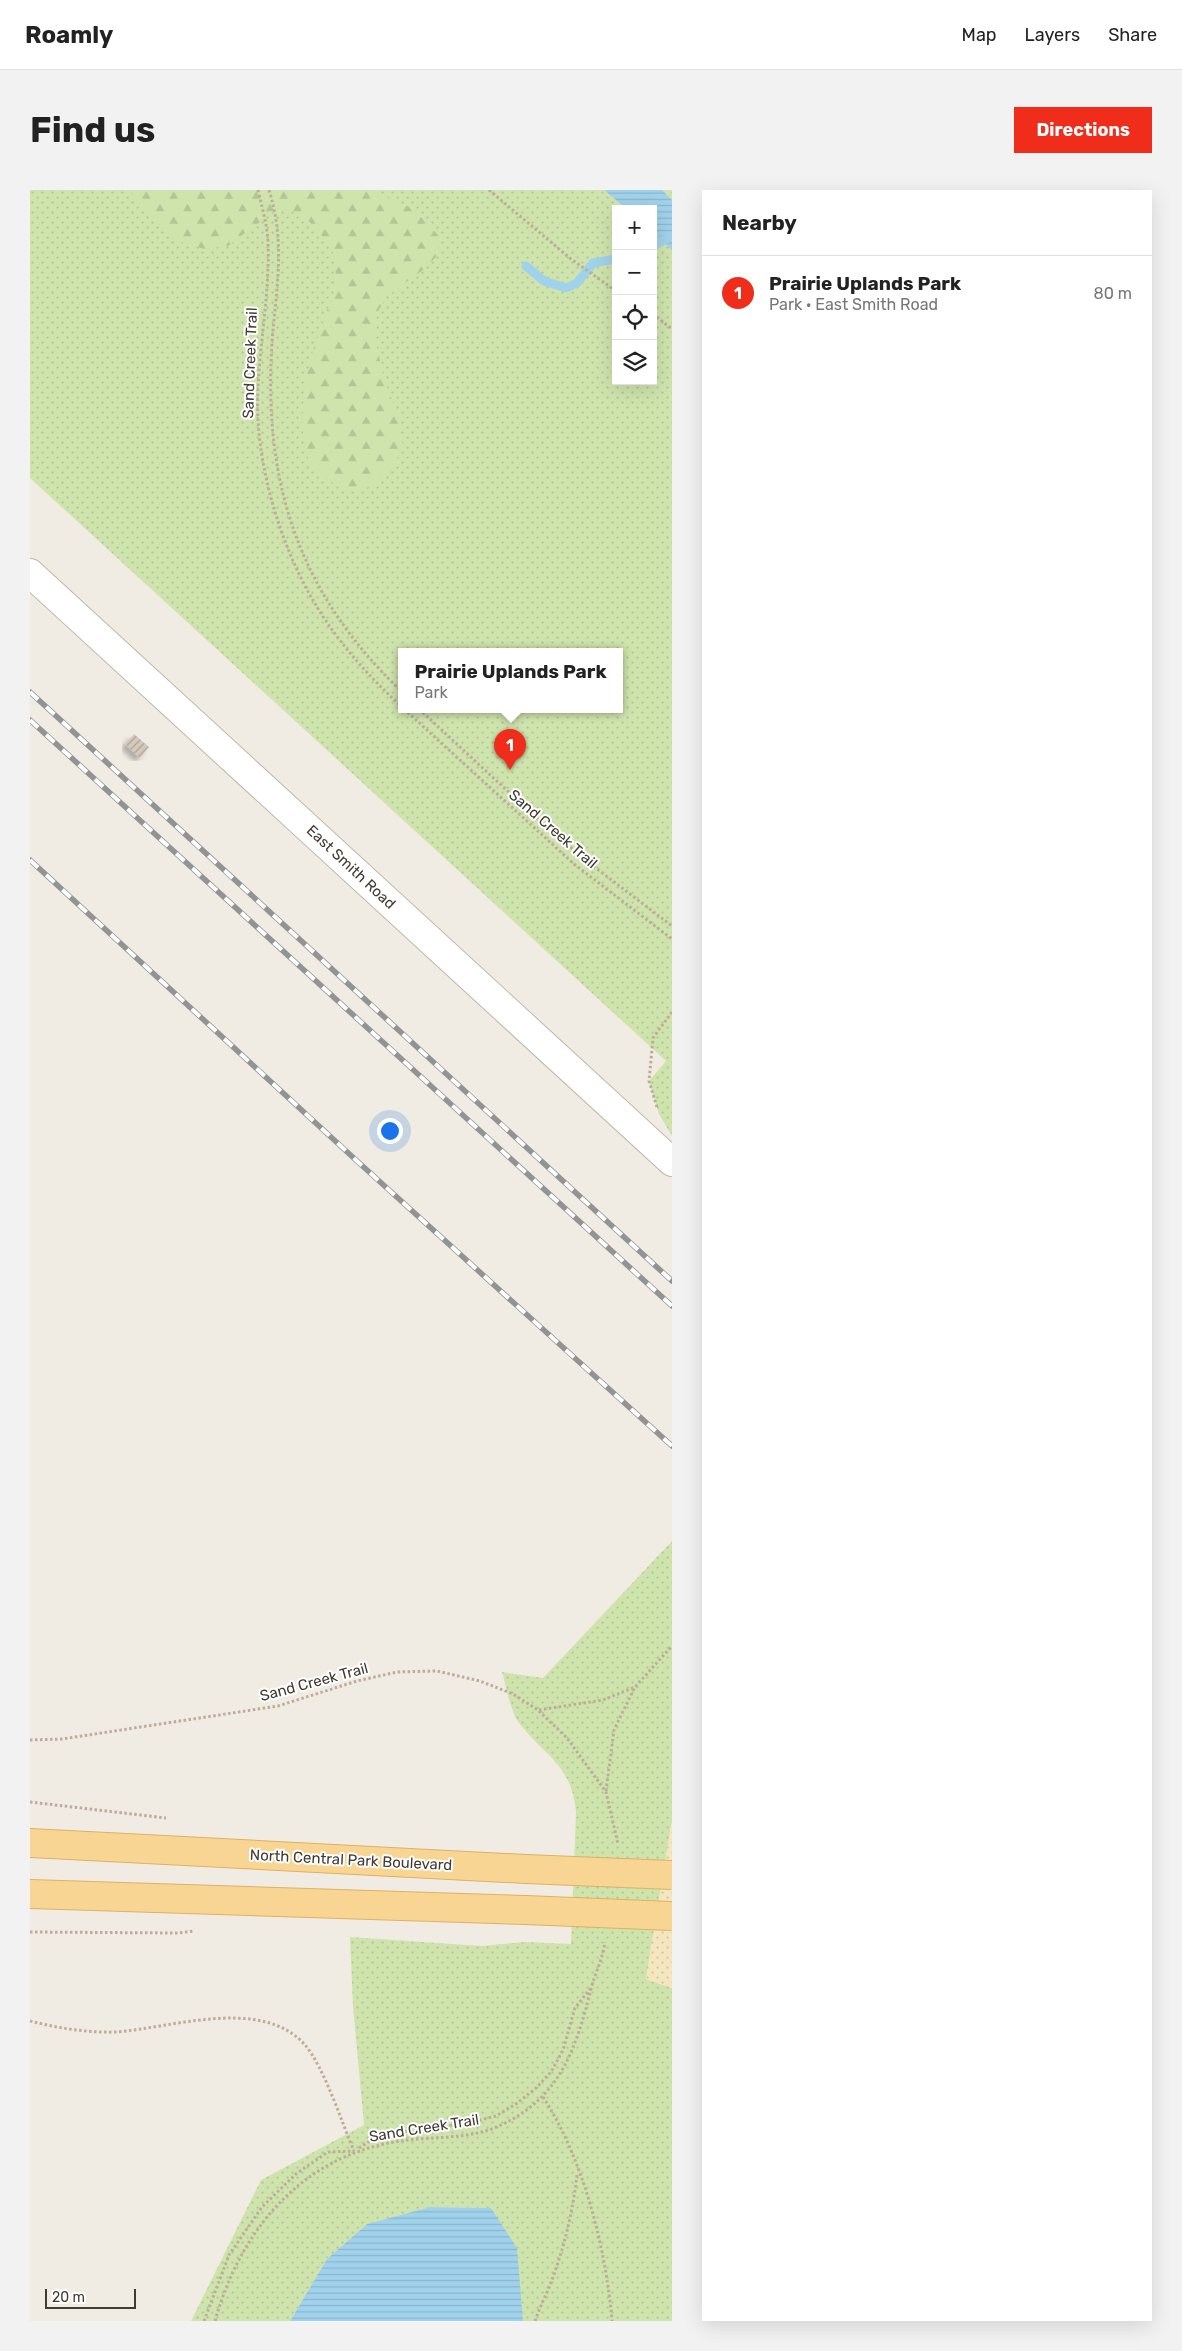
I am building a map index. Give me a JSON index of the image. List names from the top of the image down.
{
  "streets": {
    "main road": ["North Central Park Boulevard"],
    "street": ["East Smith Road"],
    "path": ["Sand Creek Trail"]
  },
  "scale_bar": "20 m",
  "page": {
    "header": "Roamly",
    "nav": ["Map", "Layers", "Share"],
    "buttons": "Directions",
    "title": "Find us",
    "heading": "Nearby",
    "map_buttons": ["+", "−"],
    "list": [
      {
        "mark": "1",
        "name": "Prairie Uplands Park",
        "note": "Park · East Smith Road",
        "value": "80 m"
      }
    ],
    "popup": ["Prairie Uplands Park", "Park"],
    "pins": "1",
    "scale": "20 m"
  }
}
